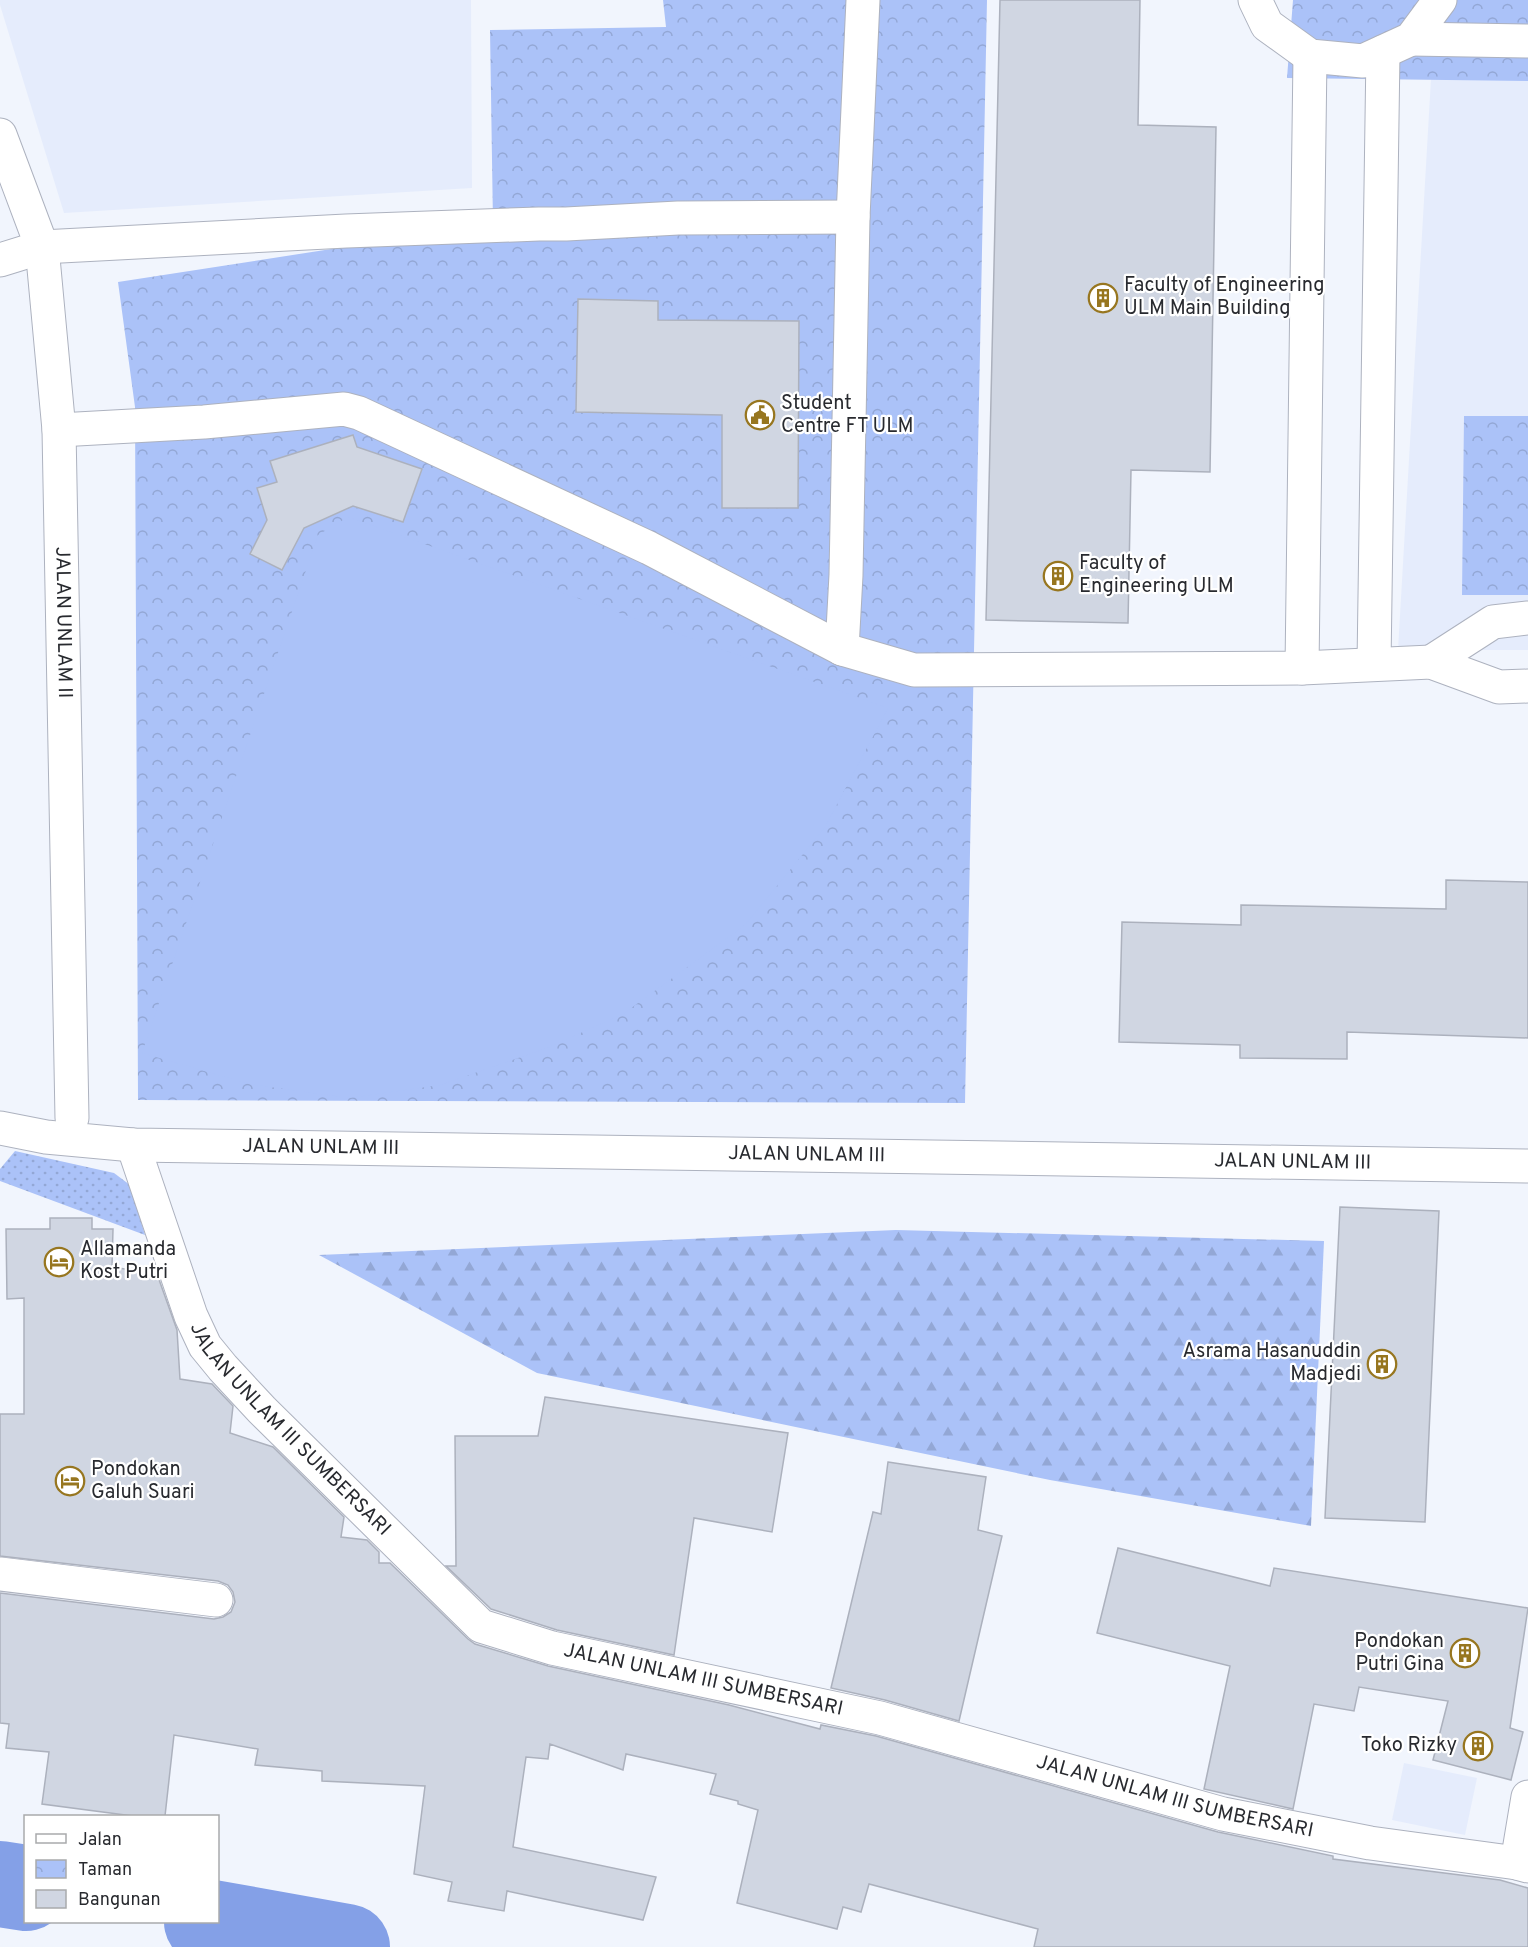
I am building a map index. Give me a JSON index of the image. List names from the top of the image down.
{
  "streets": {
    "street": ["JALAN UNLAM II", "JALAN UNLAM III", "JALAN UNLAM III SUMBERSARI"]
  },
  "crossings": [
    ["JALAN UNLAM II", "JALAN UNLAM III"],
    ["JALAN UNLAM III", "JALAN UNLAM III SUMBERSARI"]
  ],
  "places": {
    "building": [
      "Faculty of Engineering ULM Main Building",
      "Faculty of Engineering ULM",
      "Asrama Hasanuddin Madjedi",
      "Pondokan Putri Gina",
      "Toko Rizky"
    ],
    "public building": ["Student Centre FT ULM"],
    "hotel": ["Allamanda Kost Putri", "Pondokan Galuh Suari"]
  },
  "legend": ["Jalan", "Taman", "Bangunan"]
}
